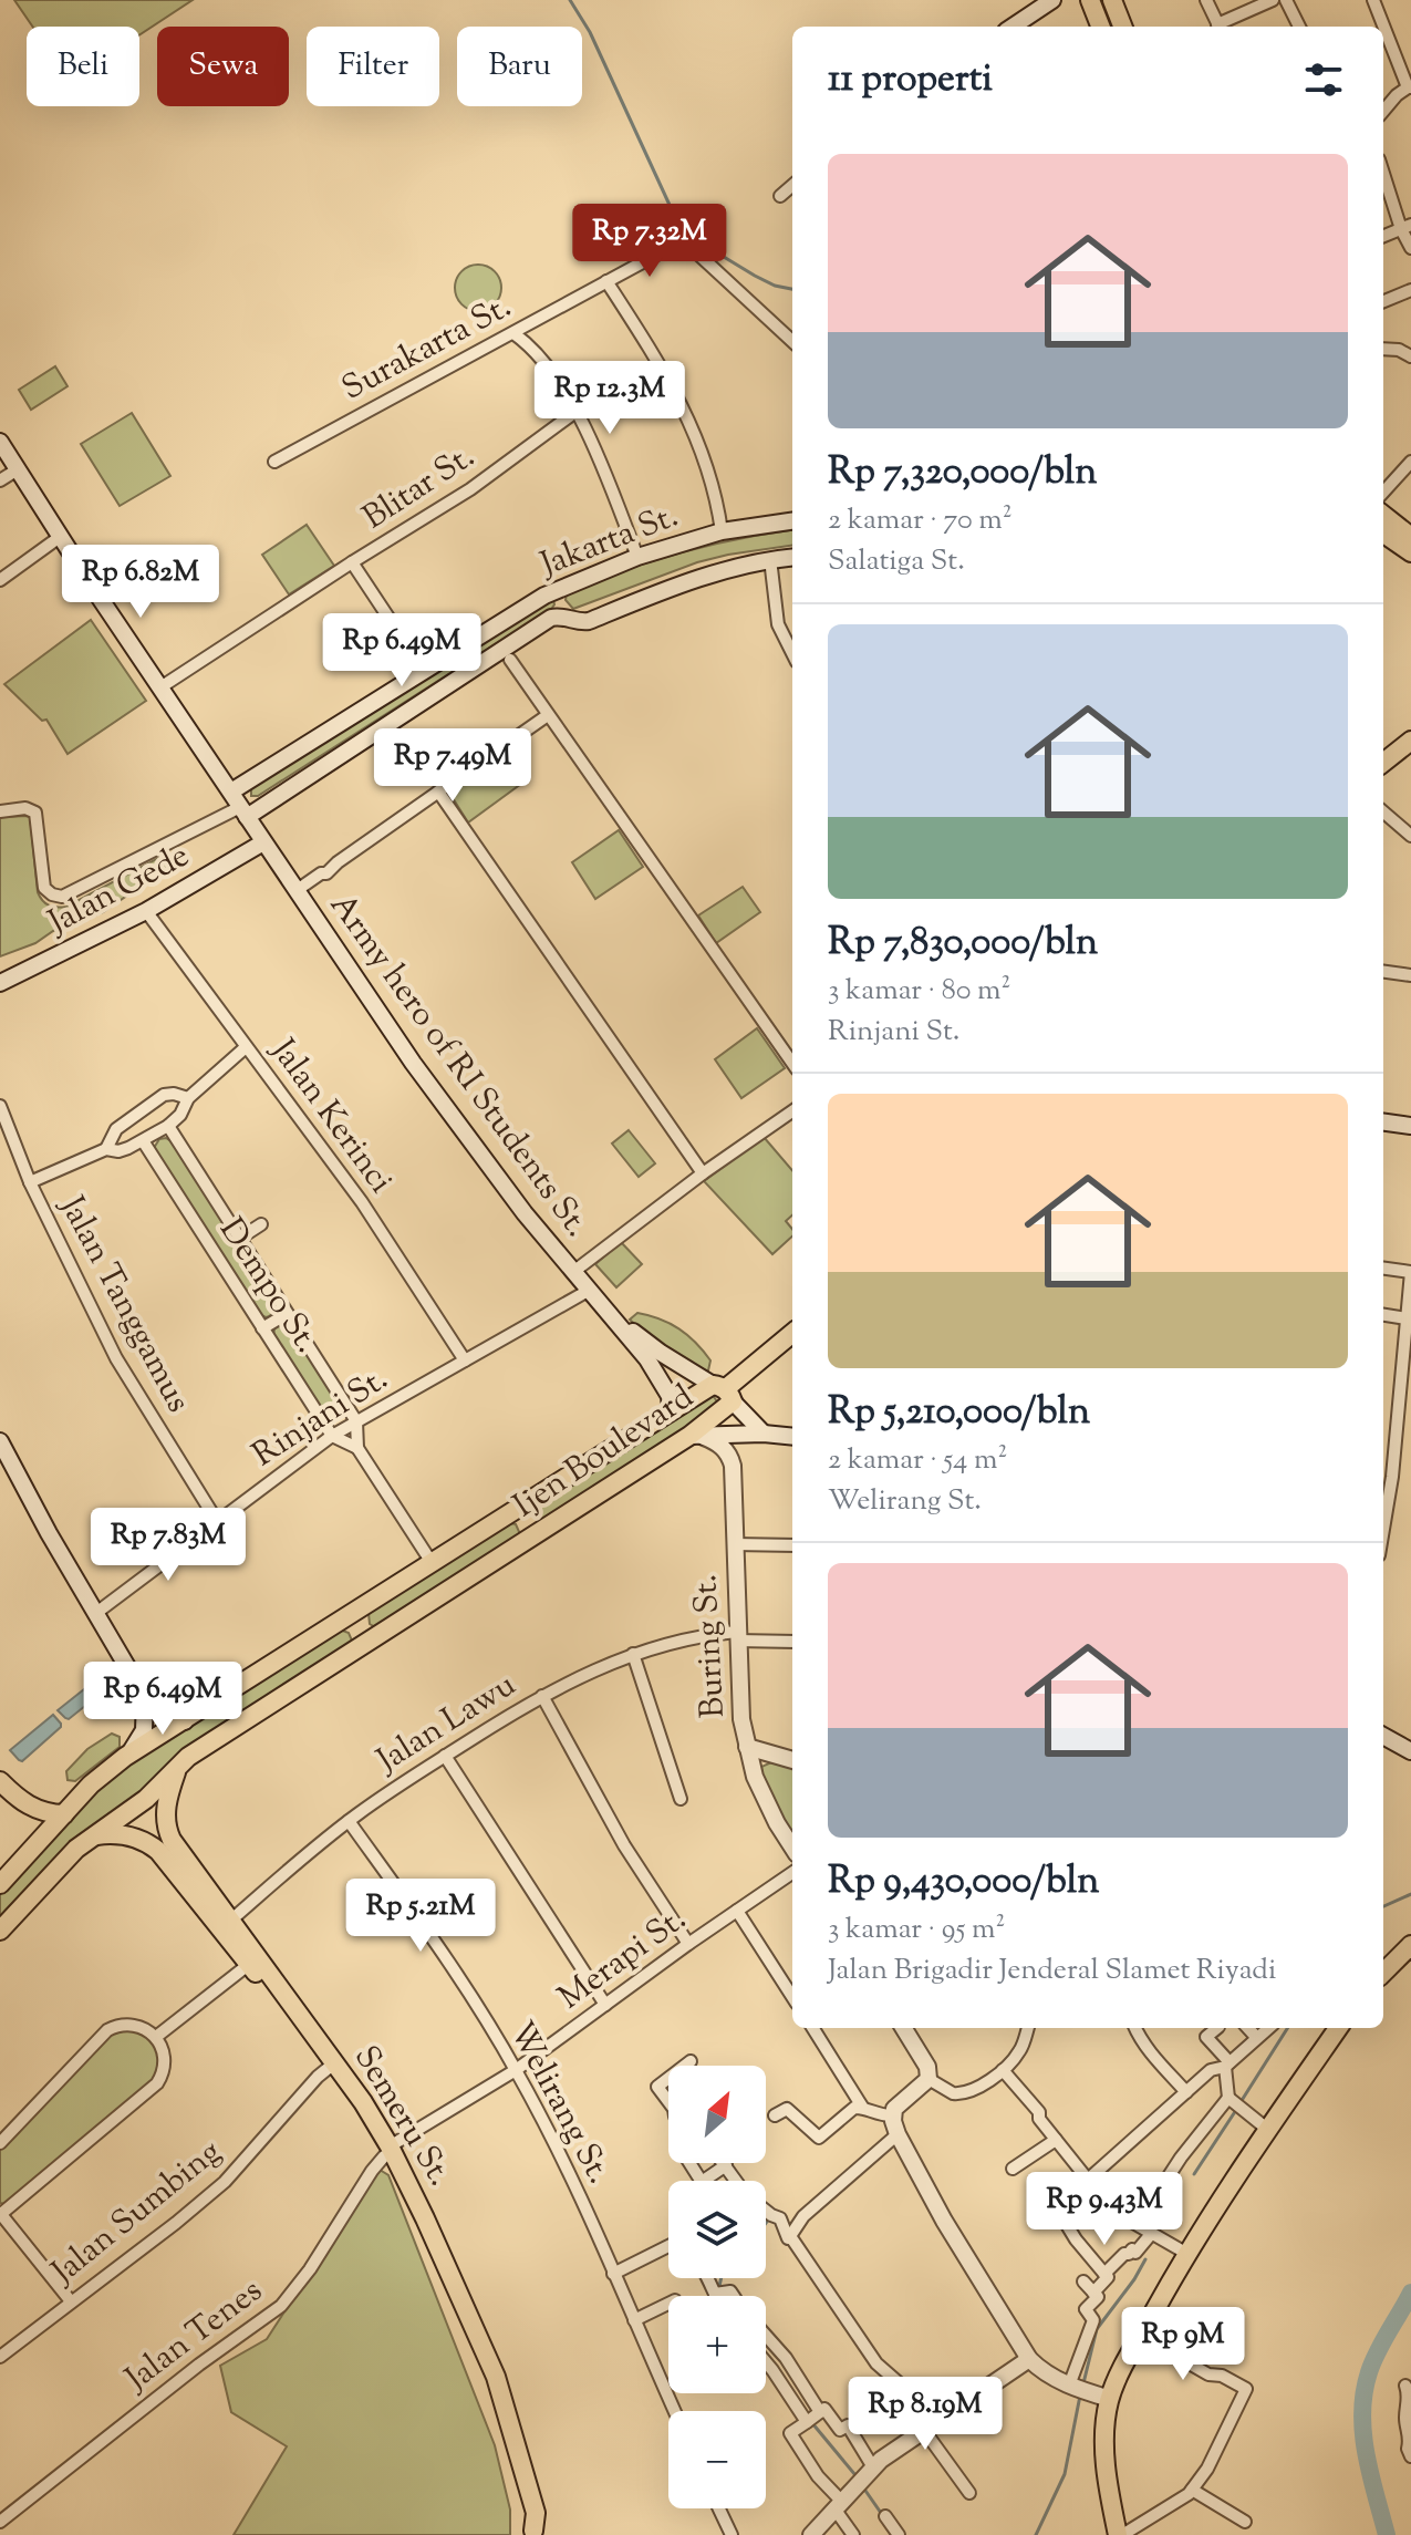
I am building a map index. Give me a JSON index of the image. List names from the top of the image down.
{
  "streets": {
    "main road": [
      "Jakarta St.",
      "Jalan Gede",
      "Army hero of RI Students St.",
      "Ijen Boulevard",
      "Buring St.",
      "Semeru St."
    ],
    "street": [
      "Surakarta St.",
      "Blitar St.",
      "Jalan Kerinci",
      "Dempo St.",
      "Jalan Tanggamus",
      "Rinjani St.",
      "Jalan Lawu",
      "Merapi St.",
      "Welirang St.",
      "Jalan Sumbing",
      "Jalan Tenes"
    ]
  },
  "crossings": [
    ["Blitar St.", "Jakarta St."],
    ["Jakarta St.", "Army hero of RI Students St."],
    ["Jalan Gede", "Army hero of RI Students St."],
    ["Jalan Gede", "Jalan Kerinci"],
    ["Army hero of RI Students St.", "Rinjani St."],
    ["Jalan Kerinci", "Rinjani St."],
    ["Dempo St.", "Rinjani St."],
    ["Jalan Tanggamus", "Rinjani St."],
    ["Ijen Boulevard", "Buring St."],
    ["Ijen Boulevard", "Semeru St."],
    ["Buring St.", "Jalan Lawu"],
    ["Jalan Lawu", "Welirang St."],
    ["Jalan Lawu", "Semeru St."],
    ["Merapi St.", "Welirang St."],
    ["Merapi St.", "Semeru St."],
    ["Merapi St.", "Jalan Tenes"],
    ["Semeru St.", "Jalan Sumbing"],
    ["Semeru St.", "Jalan Tenes"]
  ],
  "north": "top right",
  "page": {
    "chip": [
      "Beli",
      "Sewa",
      "Filter",
      "Baru"
    ],
    "heading": "11 properti",
    "list": [
      {
        "name": "Rp 7,320,000/bln",
        "note": "2 kamar · 70 m² · Salatiga St."
      },
      {
        "name": "Rp 7,830,000/bln",
        "note": "3 kamar · 80 m² · Rinjani St."
      },
      {
        "name": "Rp 5,210,000/bln",
        "note": "2 kamar · 54 m² · Welirang St."
      },
      {
        "name": "Rp 9,430,000/bln",
        "note": "3 kamar · 95 m² · Jalan Brigadir Jenderal Slamet Riyadi"
      }
    ],
    "price": [
      "Rp 7.32M",
      "Rp 12.3M",
      "Rp 6.82M",
      "Rp 6.49M",
      "Rp 7.49M",
      "Rp 7.83M",
      "Rp 6.49M",
      "Rp 5.21M",
      "Rp 9.43M",
      "Rp 9M",
      "Rp 8.19M"
    ],
    "map_buttons": ["+", "−"]
  }
}
